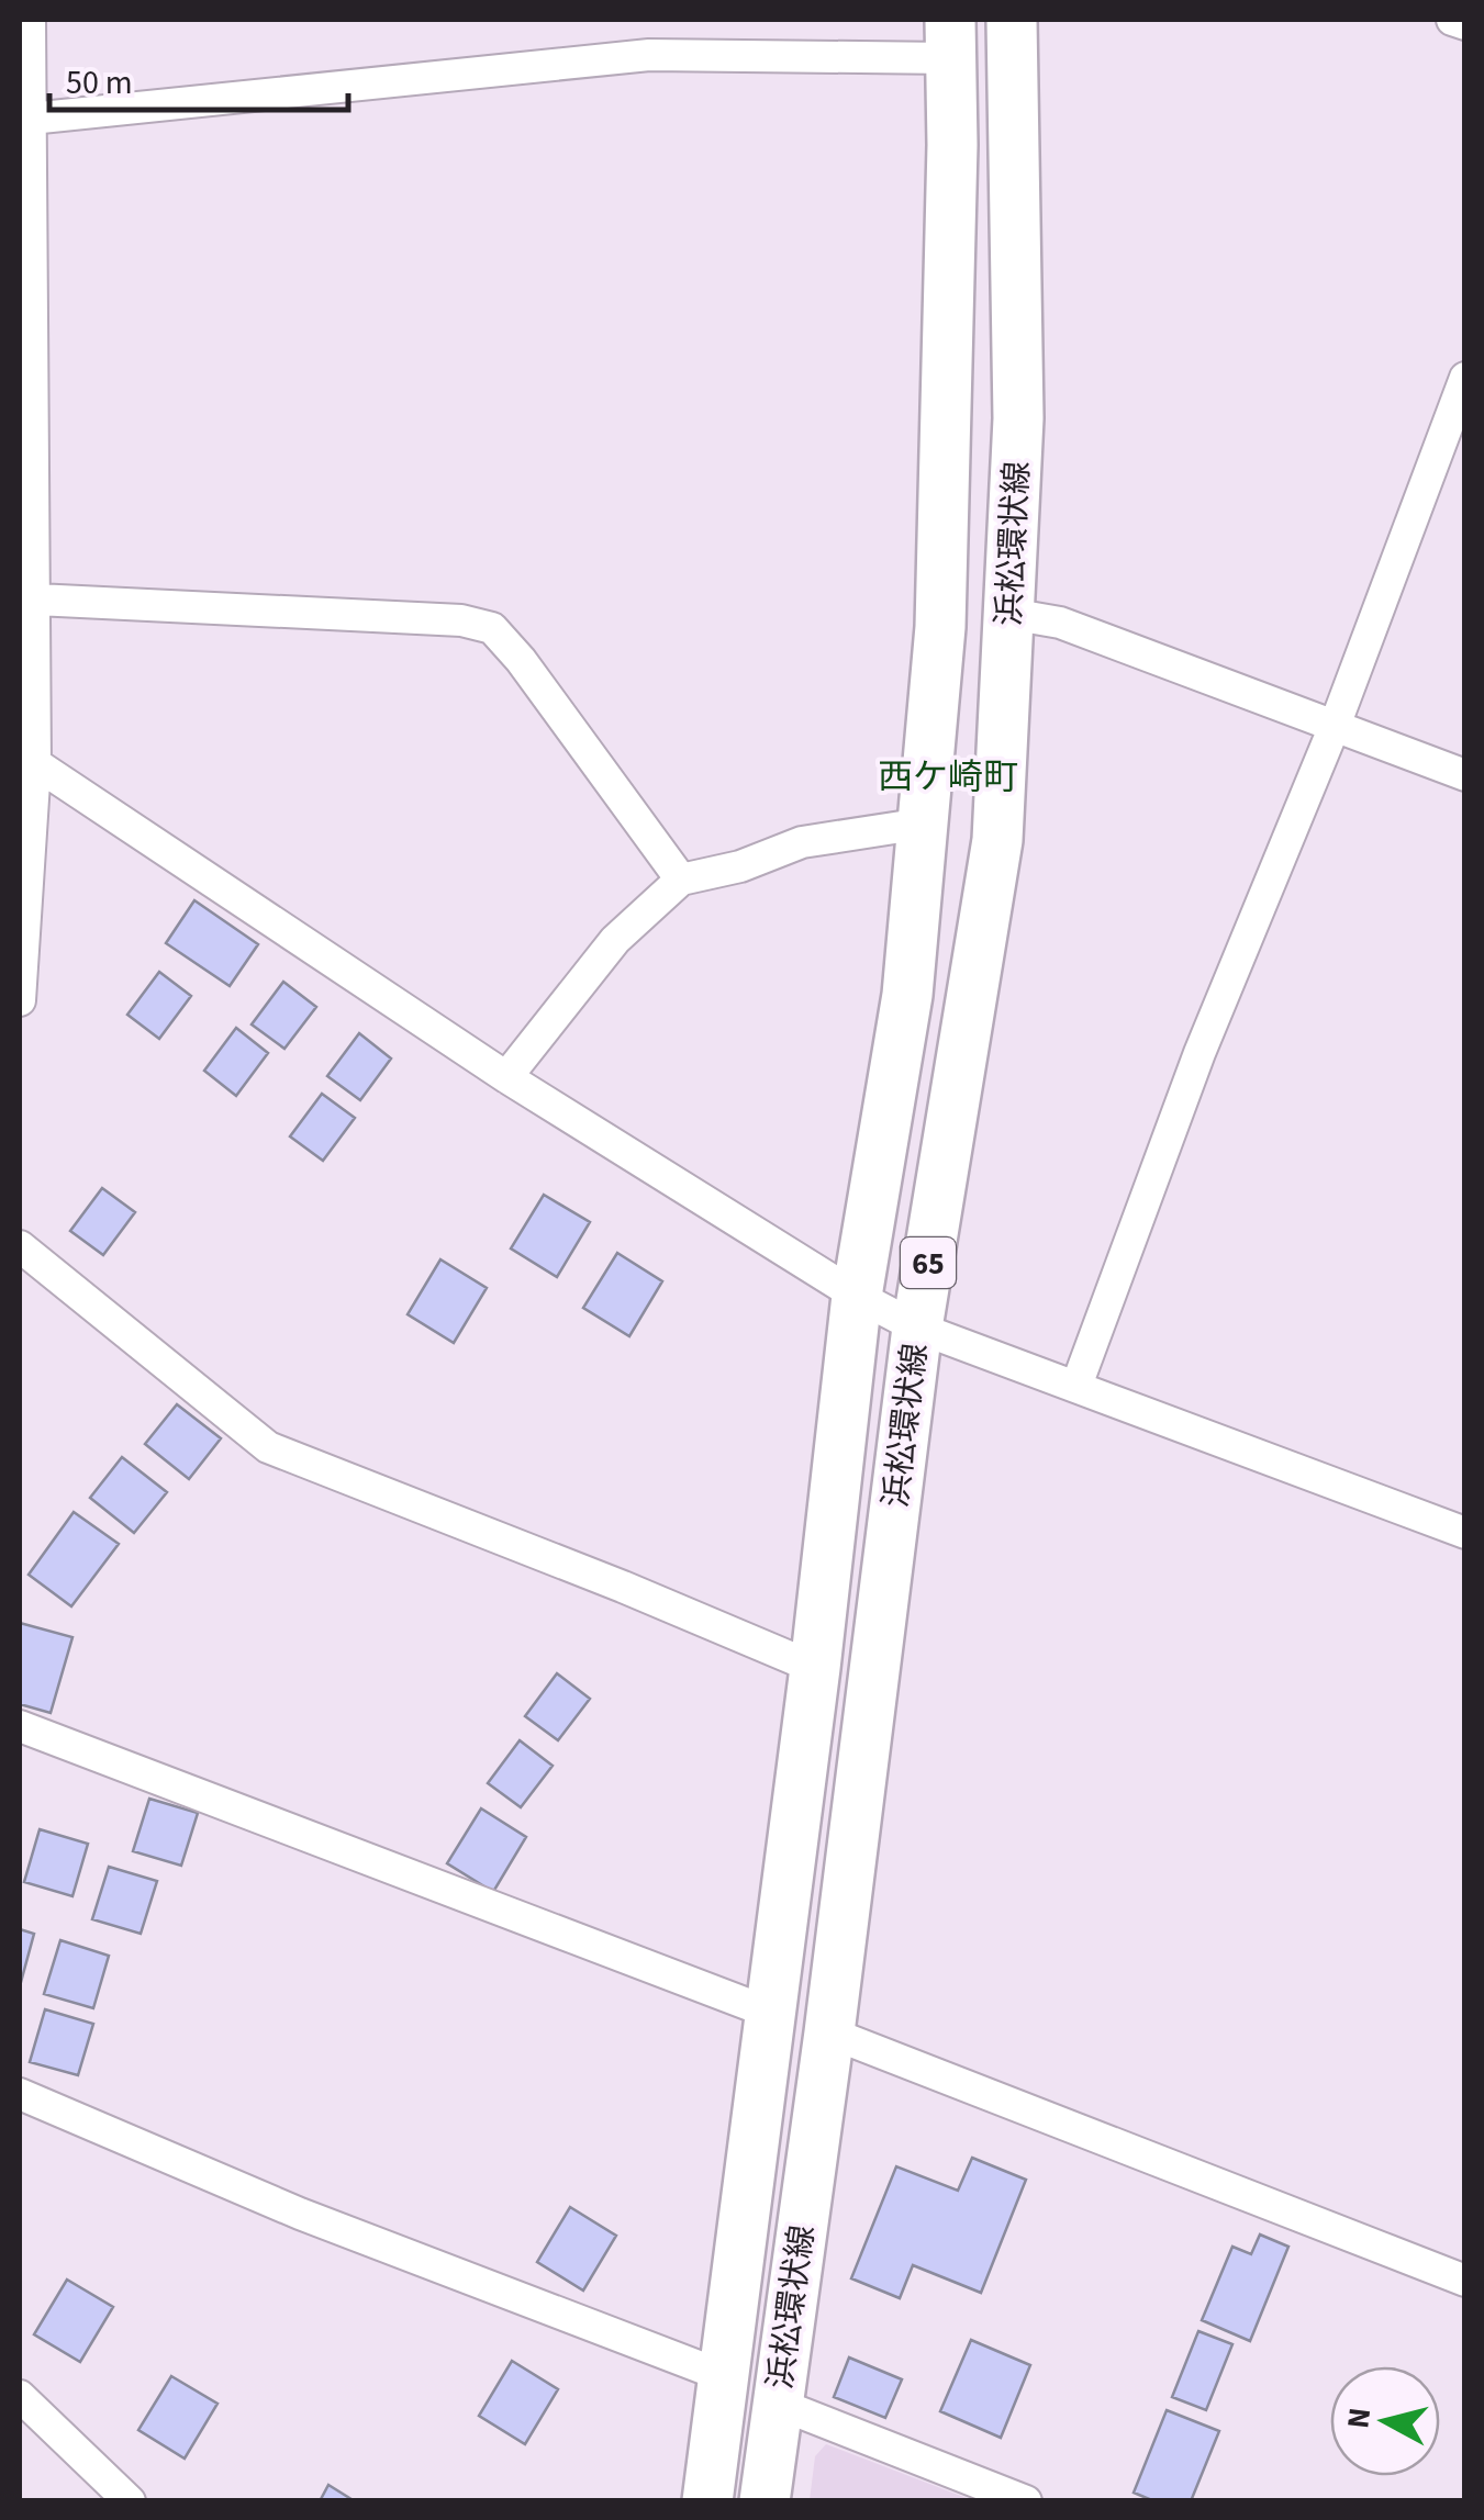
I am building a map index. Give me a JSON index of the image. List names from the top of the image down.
{
  "streets": {
    "main road": ["浜松環状線", "65"]
  },
  "districts": ["西ケ崎町"],
  "scale_bar": "50 m",
  "north": "left"
}
